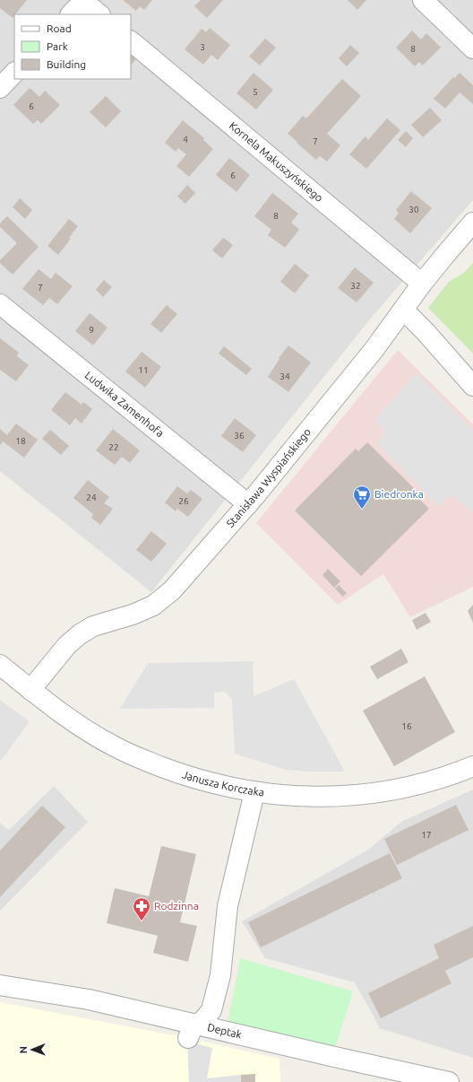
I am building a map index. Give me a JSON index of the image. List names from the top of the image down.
{
  "streets": {
    "street": [
      "Kornela Makuszyńskiego",
      "Ludwika Zamenhofa",
      "Stanisława Wyspiańskiego",
      "Janusza Korczaka",
      "Deptak"
    ]
  },
  "crossings": [
    ["Kornela Makuszyńskiego", "Stanisława Wyspiańskiego"],
    ["Ludwika Zamenhofa", "Stanisława Wyspiańskiego"],
    ["Stanisława Wyspiańskiego", "Janusza Korczaka"]
  ],
  "places": {
    "supermarket": ["Biedronka"],
    "pharmacy": ["Rodzinna"]
  },
  "house_numbers": [
    "3",
    "8",
    "5",
    "6",
    "4",
    "7",
    "6",
    "30",
    "8",
    "32",
    "7",
    "9",
    "11",
    "34",
    "36",
    "18",
    "22",
    "24",
    "26",
    "16",
    "17"
  ],
  "legend": ["Road", "Park", "Building"],
  "north": "left"
}
